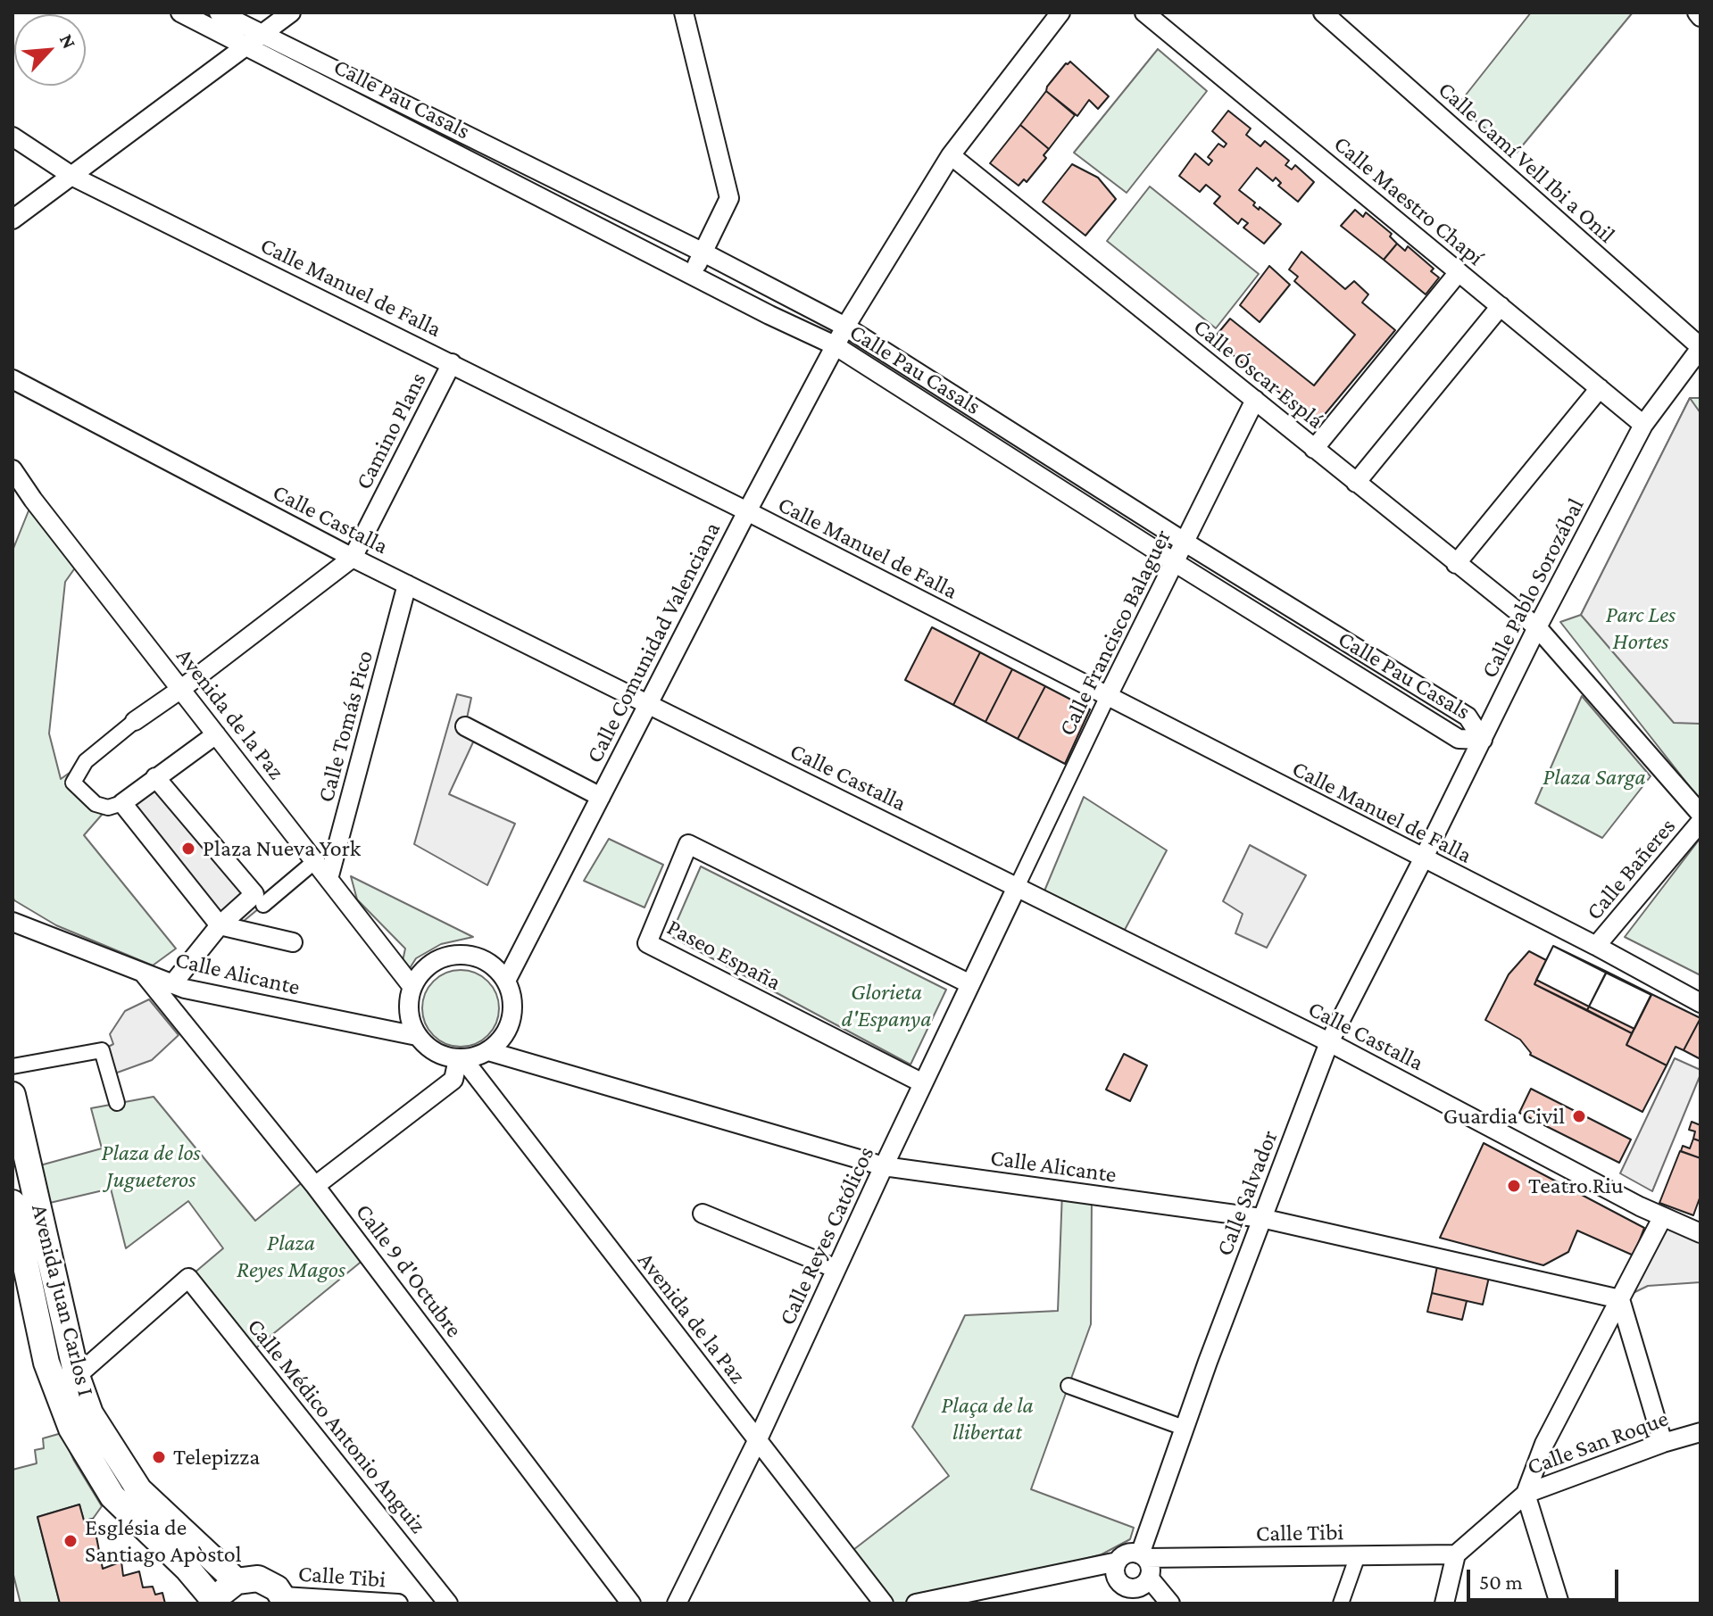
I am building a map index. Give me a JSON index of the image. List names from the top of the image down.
{
  "streets": {
    "main road": ["Avenida Juan Carlos I"],
    "street": [
      "Calle Pau Casals",
      "Calle Camí Vell Ibi a Onil",
      "Calle Maestro Chapí",
      "Calle Manuel de Falla",
      "Calle Óscar Esplá",
      "Camino Plans",
      "Calle Castalla",
      "Calle Pablo Sorozábal",
      "Calle Francisco Balaguer",
      "Calle Comunidad Valenciana",
      "Avenida de la Paz",
      "Calle Tomás Pico",
      "Calle Bañeres",
      "Paseo España",
      "Calle Alicante",
      "Calle Salvador",
      "Calle Reyes Católicos",
      "Calle 9 d'Octubre",
      "Calle Médico Antonio Anguiz",
      "Calle San Roque",
      "Calle Tibi"
    ]
  },
  "crossings": [
    ["Calle Pau Casals", "Calle Pablo Sorozábal"],
    ["Calle Pau Casals", "Calle Francisco Balaguer"],
    ["Calle Pau Casals", "Calle Comunidad Valenciana"],
    ["Calle Camí Vell Ibi a Onil", "Calle Pablo Sorozábal"],
    ["Calle Maestro Chapí", "Calle Pablo Sorozábal"],
    ["Calle Manuel de Falla", "Camino Plans"],
    ["Calle Manuel de Falla", "Calle Pablo Sorozábal"],
    ["Calle Manuel de Falla", "Calle Francisco Balaguer"],
    ["Calle Manuel de Falla", "Calle Comunidad Valenciana"],
    ["Calle Manuel de Falla", "Calle Bañeres"],
    ["Calle Manuel de Falla", "Calle Salvador"],
    ["Calle Óscar Esplá", "Calle Pablo Sorozábal"],
    ["Calle Óscar Esplá", "Calle Francisco Balaguer"],
    ["Calle Óscar Esplá", "Calle Comunidad Valenciana"],
    ["Calle Óscar Esplá", "Calle Bañeres"],
    ["Camino Plans", "Calle Castalla"],
    ["Calle Castalla", "Calle Francisco Balaguer"],
    ["Calle Castalla", "Calle Comunidad Valenciana"],
    ["Calle Castalla", "Calle Tomás Pico"],
    ["Calle Castalla", "Calle Salvador"],
    ["Calle Castalla", "Calle Reyes Católicos"],
    ["Calle Pablo Sorozábal", "Calle Bañeres"],
    ["Calle Pablo Sorozábal", "Calle Salvador"],
    ["Calle Francisco Balaguer", "Calle Reyes Católicos"],
    ["Calle Comunidad Valenciana", "Avenida de la Paz"],
    ["Calle Comunidad Valenciana", "Calle Alicante"],
    ["Avenida de la Paz", "Calle Tomás Pico"],
    ["Avenida de la Paz", "Calle Alicante"],
    ["Avenida de la Paz", "Calle Reyes Católicos"],
    ["Paseo España", "Calle Reyes Católicos"],
    ["Calle Alicante", "Calle Salvador"],
    ["Calle Alicante", "Calle Reyes Católicos"],
    ["Calle Alicante", "Calle 9 d'Octubre"],
    ["Calle Salvador", "Calle Tibi"],
    ["Avenida Juan Carlos I", "Calle Médico Antonio Anguiz"],
    ["Calle San Roque", "Calle Tibi"]
  ],
  "parks": [
    "Parc Les Hortes",
    "Plaza Sarga",
    "Glorieta d'Espanya",
    "Plaza de los Jugueteros",
    "Plaza Reyes Magos",
    "Plaça de la llibertat"
  ],
  "places": [
    "Plaza Nueva York",
    "Guardia Civil",
    "Teatro Riu",
    "Telepizza",
    "Església de Santiago Apòstol"
  ],
  "scale_bar": "50 m",
  "north": "top right"
}
